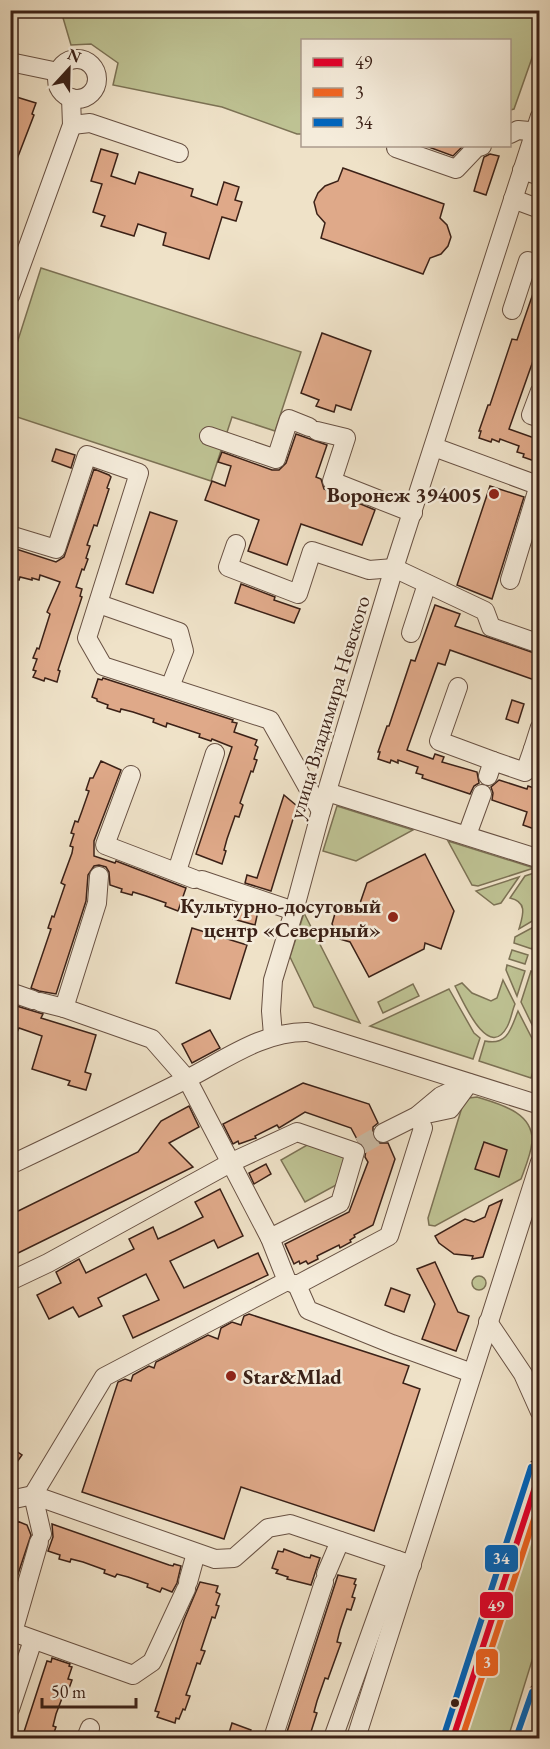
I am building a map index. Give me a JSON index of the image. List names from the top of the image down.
{
  "streets": {
    "street": ["улица Владимира Невского"]
  },
  "places": ["Воронеж 394005", "Культурно-досуговый центр «Северный»", "Star&Mlad"],
  "lines": ["transit line 34", "transit line 49", "transit line 3"],
  "legend": ["49", "3", "34"],
  "scale_bar": "50 m",
  "north": "top"
}
